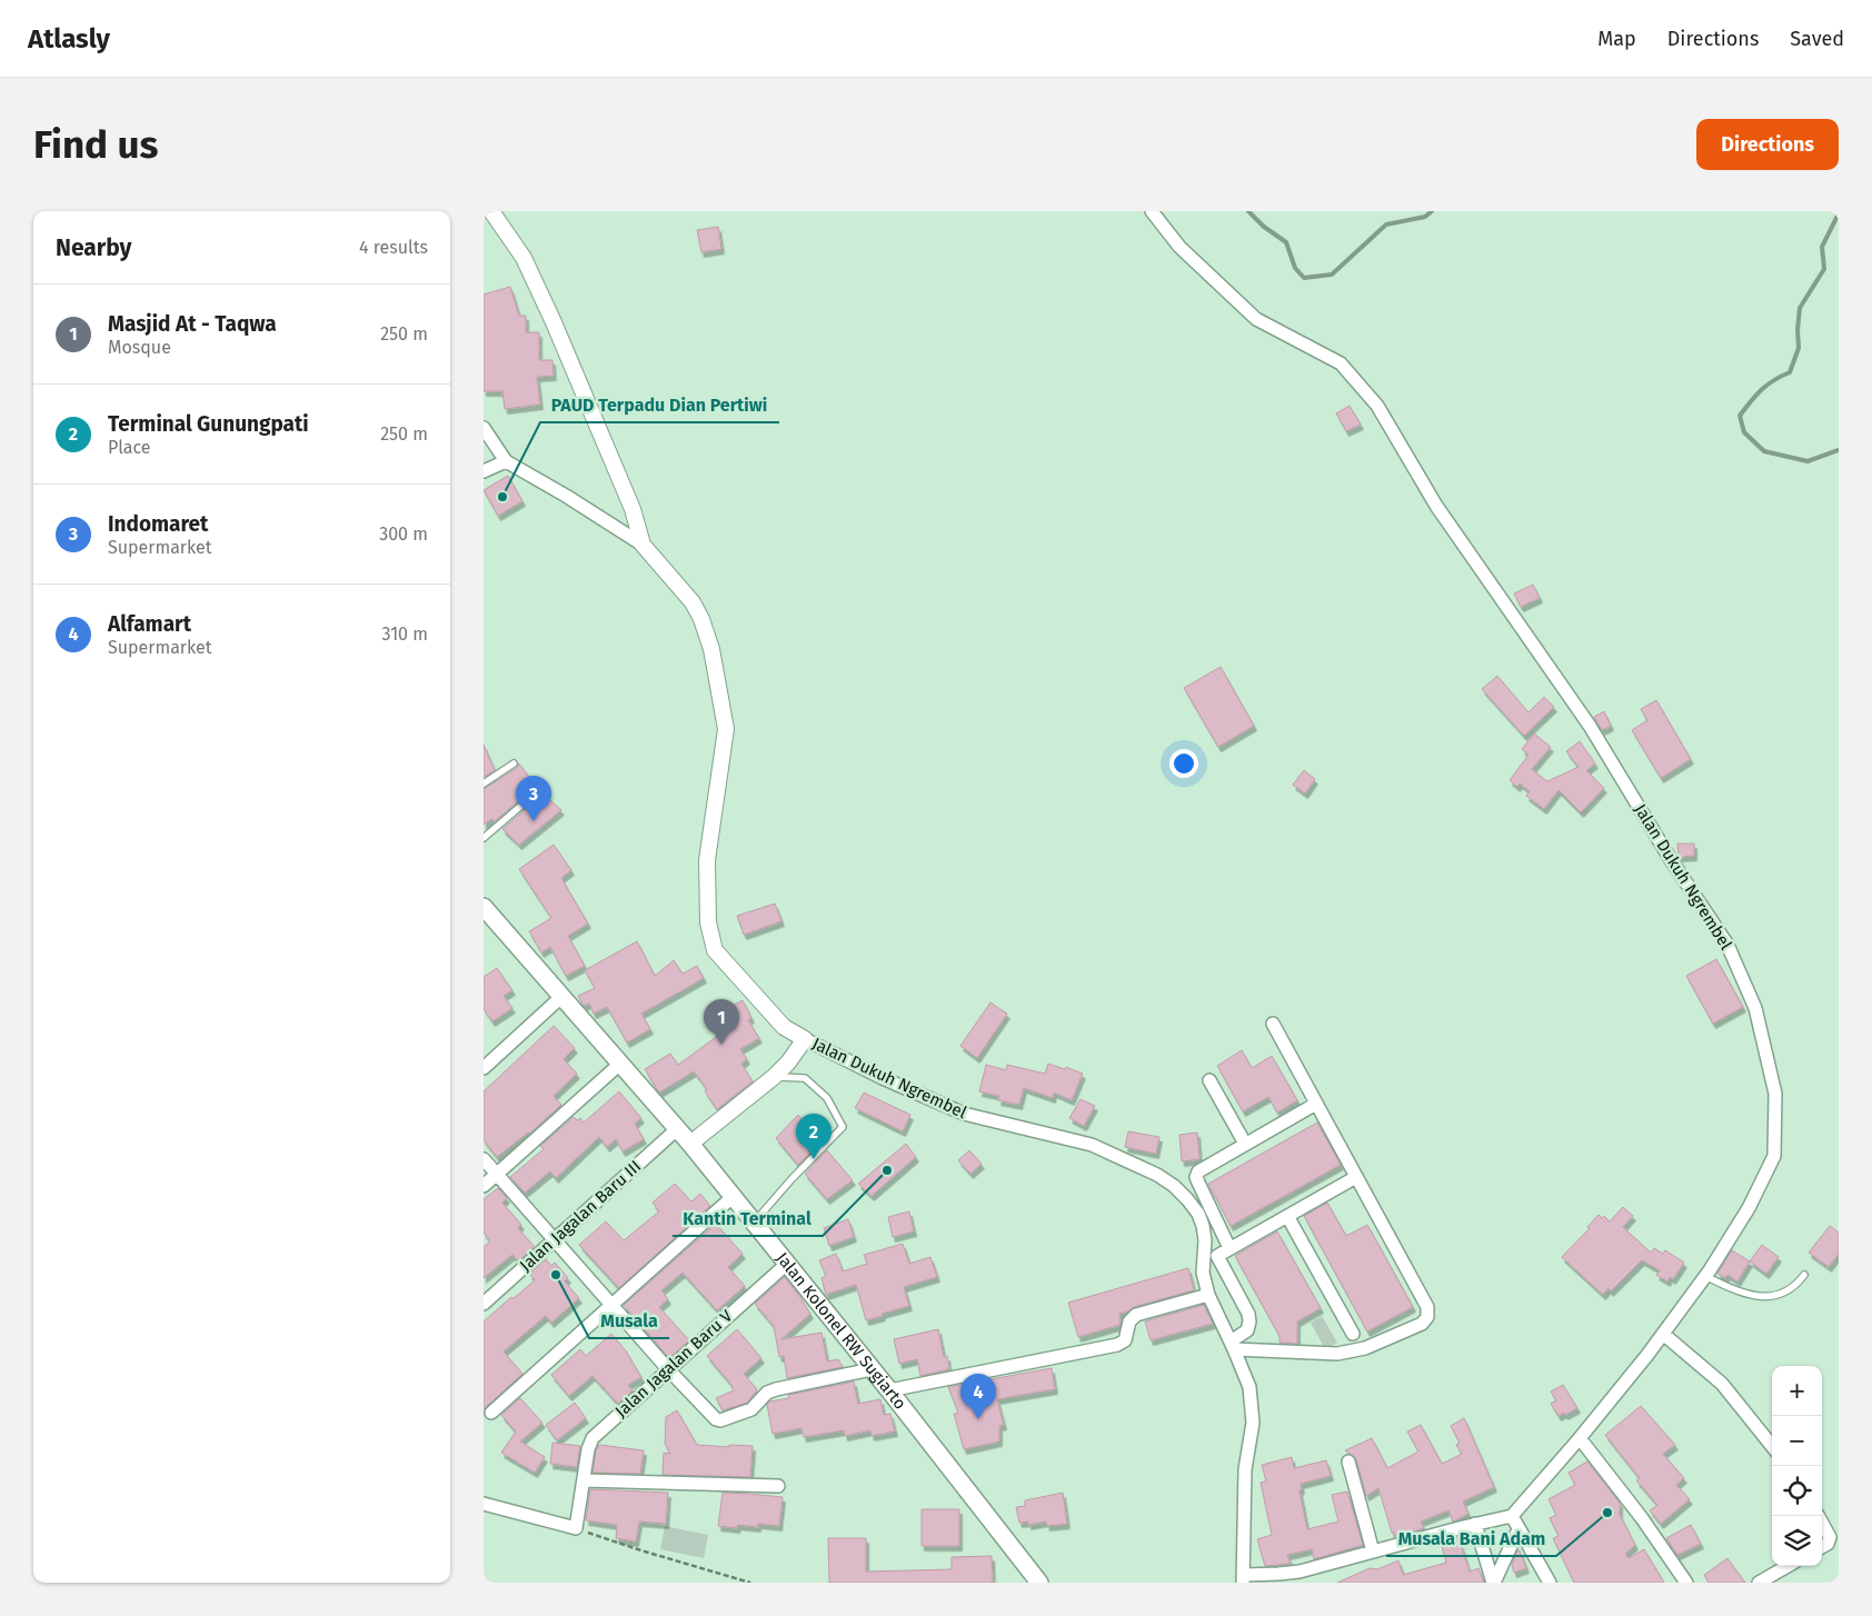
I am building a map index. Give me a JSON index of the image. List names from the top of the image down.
{
  "streets": {
    "main road": ["Jalan Kolonel RW Sugiarto"],
    "street": ["Jalan Dukuh Ngrembel", "Jalan Jagalan Baru III", "Jalan Jagalan Baru V"]
  },
  "crossings": [
    ["Jalan Jagalan Baru III", "Jalan Kolonel RW Sugiarto"],
    ["Jalan Kolonel RW Sugiarto", "Jalan Jagalan Baru V"]
  ],
  "places": [
    "PAUD Terpadu Dian Pertiwi",
    "Kantin Terminal",
    "Musala",
    "Musala Bani Adam"
  ],
  "page": {
    "header": "Atlasly",
    "nav": ["Map", "Directions", "Saved"],
    "buttons": "Directions",
    "title": "Find us",
    "heading": ["Nearby", "4 results"],
    "list": [
      {
        "mark": "1",
        "name": "Masjid At - Taqwa",
        "note": "Mosque",
        "value": "250 m"
      },
      {
        "mark": "2",
        "name": "Terminal Gunungpati",
        "note": "Place",
        "value": "250 m"
      },
      {
        "mark": "3",
        "name": "Indomaret",
        "note": "Supermarket",
        "value": "300 m"
      },
      {
        "mark": "4",
        "name": "Alfamart",
        "note": "Supermarket",
        "value": "310 m"
      }
    ],
    "pins": [
      "3",
      "1",
      "2",
      "4"
    ],
    "map_buttons": ["+", "−"]
  }
}
